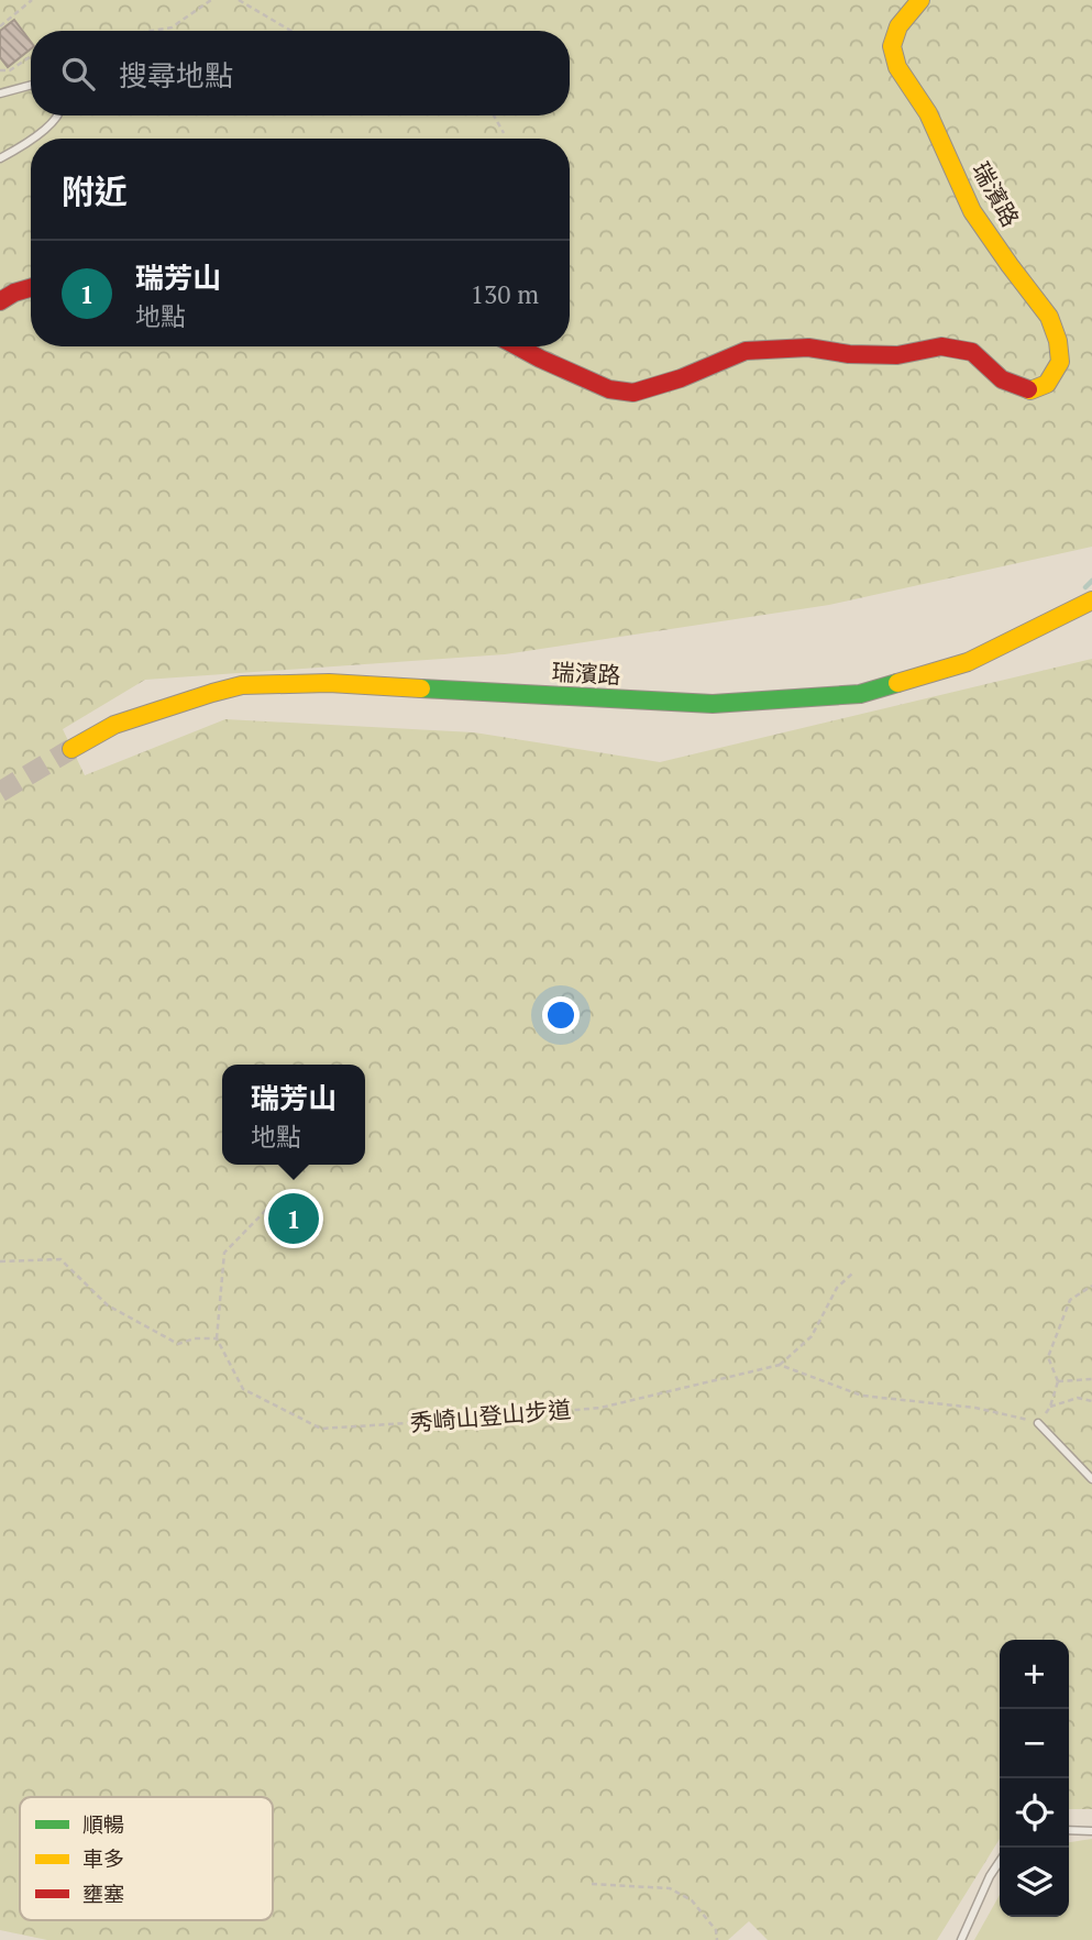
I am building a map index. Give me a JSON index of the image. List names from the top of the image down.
{
  "streets": {
    "street": ["瑞濱路"],
    "path": ["秀崎山登山步道"]
  },
  "legend": ["順暢", "車多", "壅塞"],
  "page": {
    "search": "搜尋地點",
    "heading": "附近",
    "list": [
      {
        "mark": "1",
        "name": "瑞芳山",
        "note": "地點",
        "value": "130 m"
      }
    ],
    "popup": ["瑞芳山", "地點"],
    "pins": "1",
    "map_buttons": ["+", "−"]
  }
}
